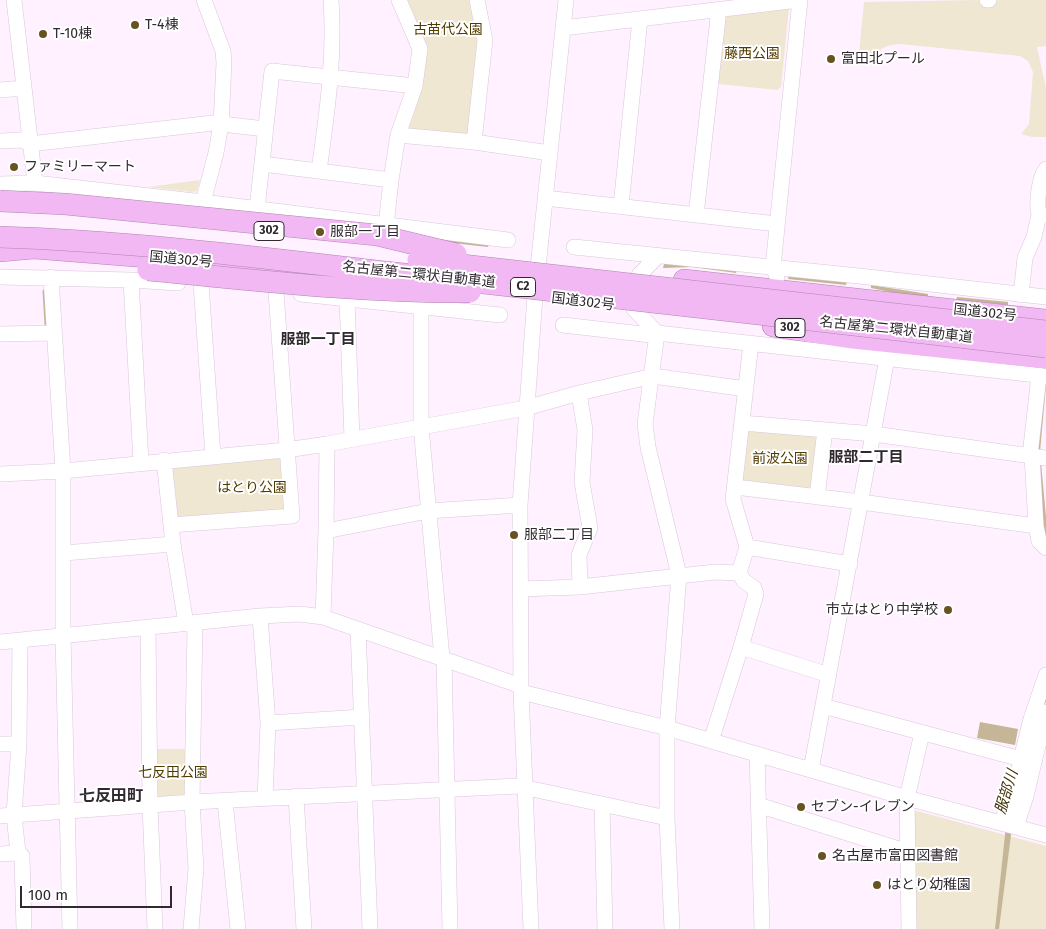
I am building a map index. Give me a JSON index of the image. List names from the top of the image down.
{
  "streets": {
    "highway": [
      "302",
      "国道302号",
      "名古屋第二環状自動車道",
      "C2"
    ]
  },
  "crossings": [
    ["国道302号", "名古屋第二環状自動車道"]
  ],
  "districts": ["服部一丁目", "服部二丁目", "七反田町"],
  "water": ["服部川"],
  "parks": [
    "古苗代公園",
    "藤西公園",
    "前波公園",
    "はとり公園",
    "七反田公園"
  ],
  "places": [
    "T-4棟",
    "T-10棟",
    "富田北プール",
    "ファミリーマート",
    "服部一丁目",
    "服部二丁目",
    "市立はとり中学校",
    "セブン-イレブン",
    "名古屋市富田図書館",
    "はとり幼稚園"
  ],
  "scale_bar": "100 m"
}
